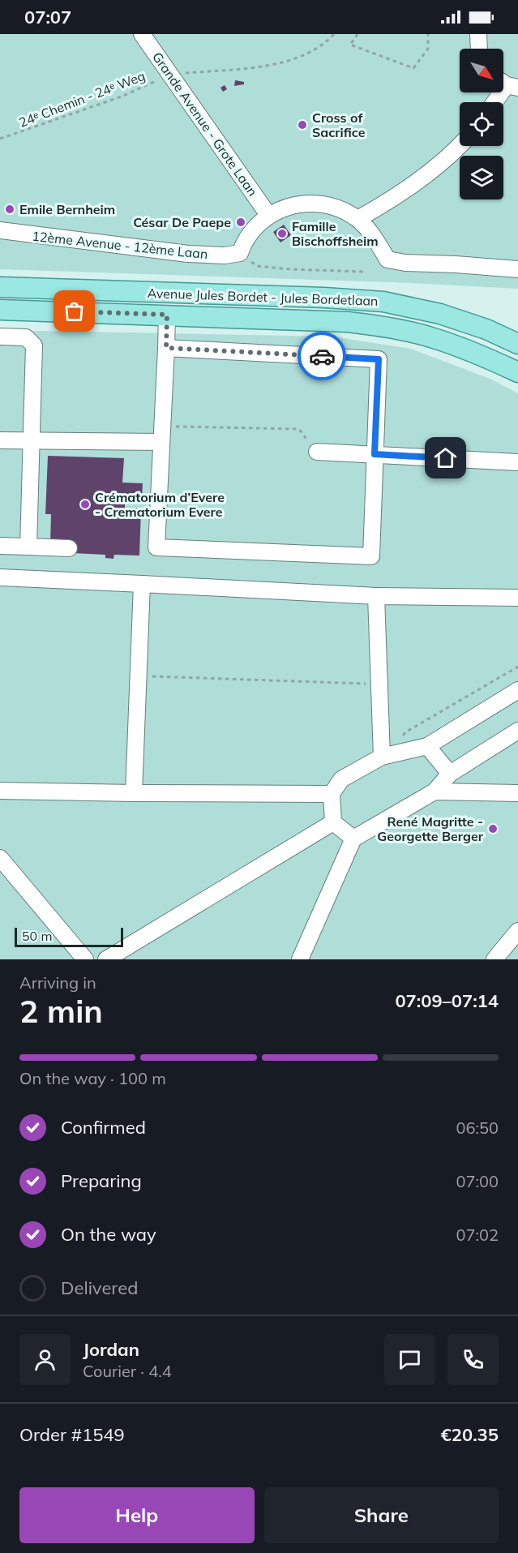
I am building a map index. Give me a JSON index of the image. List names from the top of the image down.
{
  "streets": {
    "main road": ["Avenue Jules Bordet - Jules Bordetlaan"],
    "street": ["Grande Avenue - Grote Laan", "12ème Avenue - 12ème Laan"],
    "path": ["24ᵉ Chemin - 24ᵉ Weg"]
  },
  "crossings": [
    ["24ᵉ Chemin - 24ᵉ Weg", "Grande Avenue - Grote Laan"]
  ],
  "places": [
    "Cross of Sacrifice",
    "Emile Bernheim",
    "César De Paepe",
    "Famille Bischoffsheim",
    "Crématorium d’Evere - Crematorium Evere",
    "René Magritte - Georgette Berger"
  ],
  "scale_bar": "50 m",
  "north": "bottom right",
  "page": {
    "status": "07:07",
    "scale": "50 m",
    "heading": ["2 min", "Arriving in", "07:09–07:14"],
    "panel": [
      "Jordan",
      "Courier · 4.4",
      "Order #1549",
      "€20.35"
    ],
    "bar": "On the way · 100 m",
    "list": [
      ["Confirmed", "06:50"],
      ["Preparing", "07:00"],
      ["On the way", "07:02"],
      "Delivered"
    ],
    "buttons": ["Help", "Share"]
  }
}
